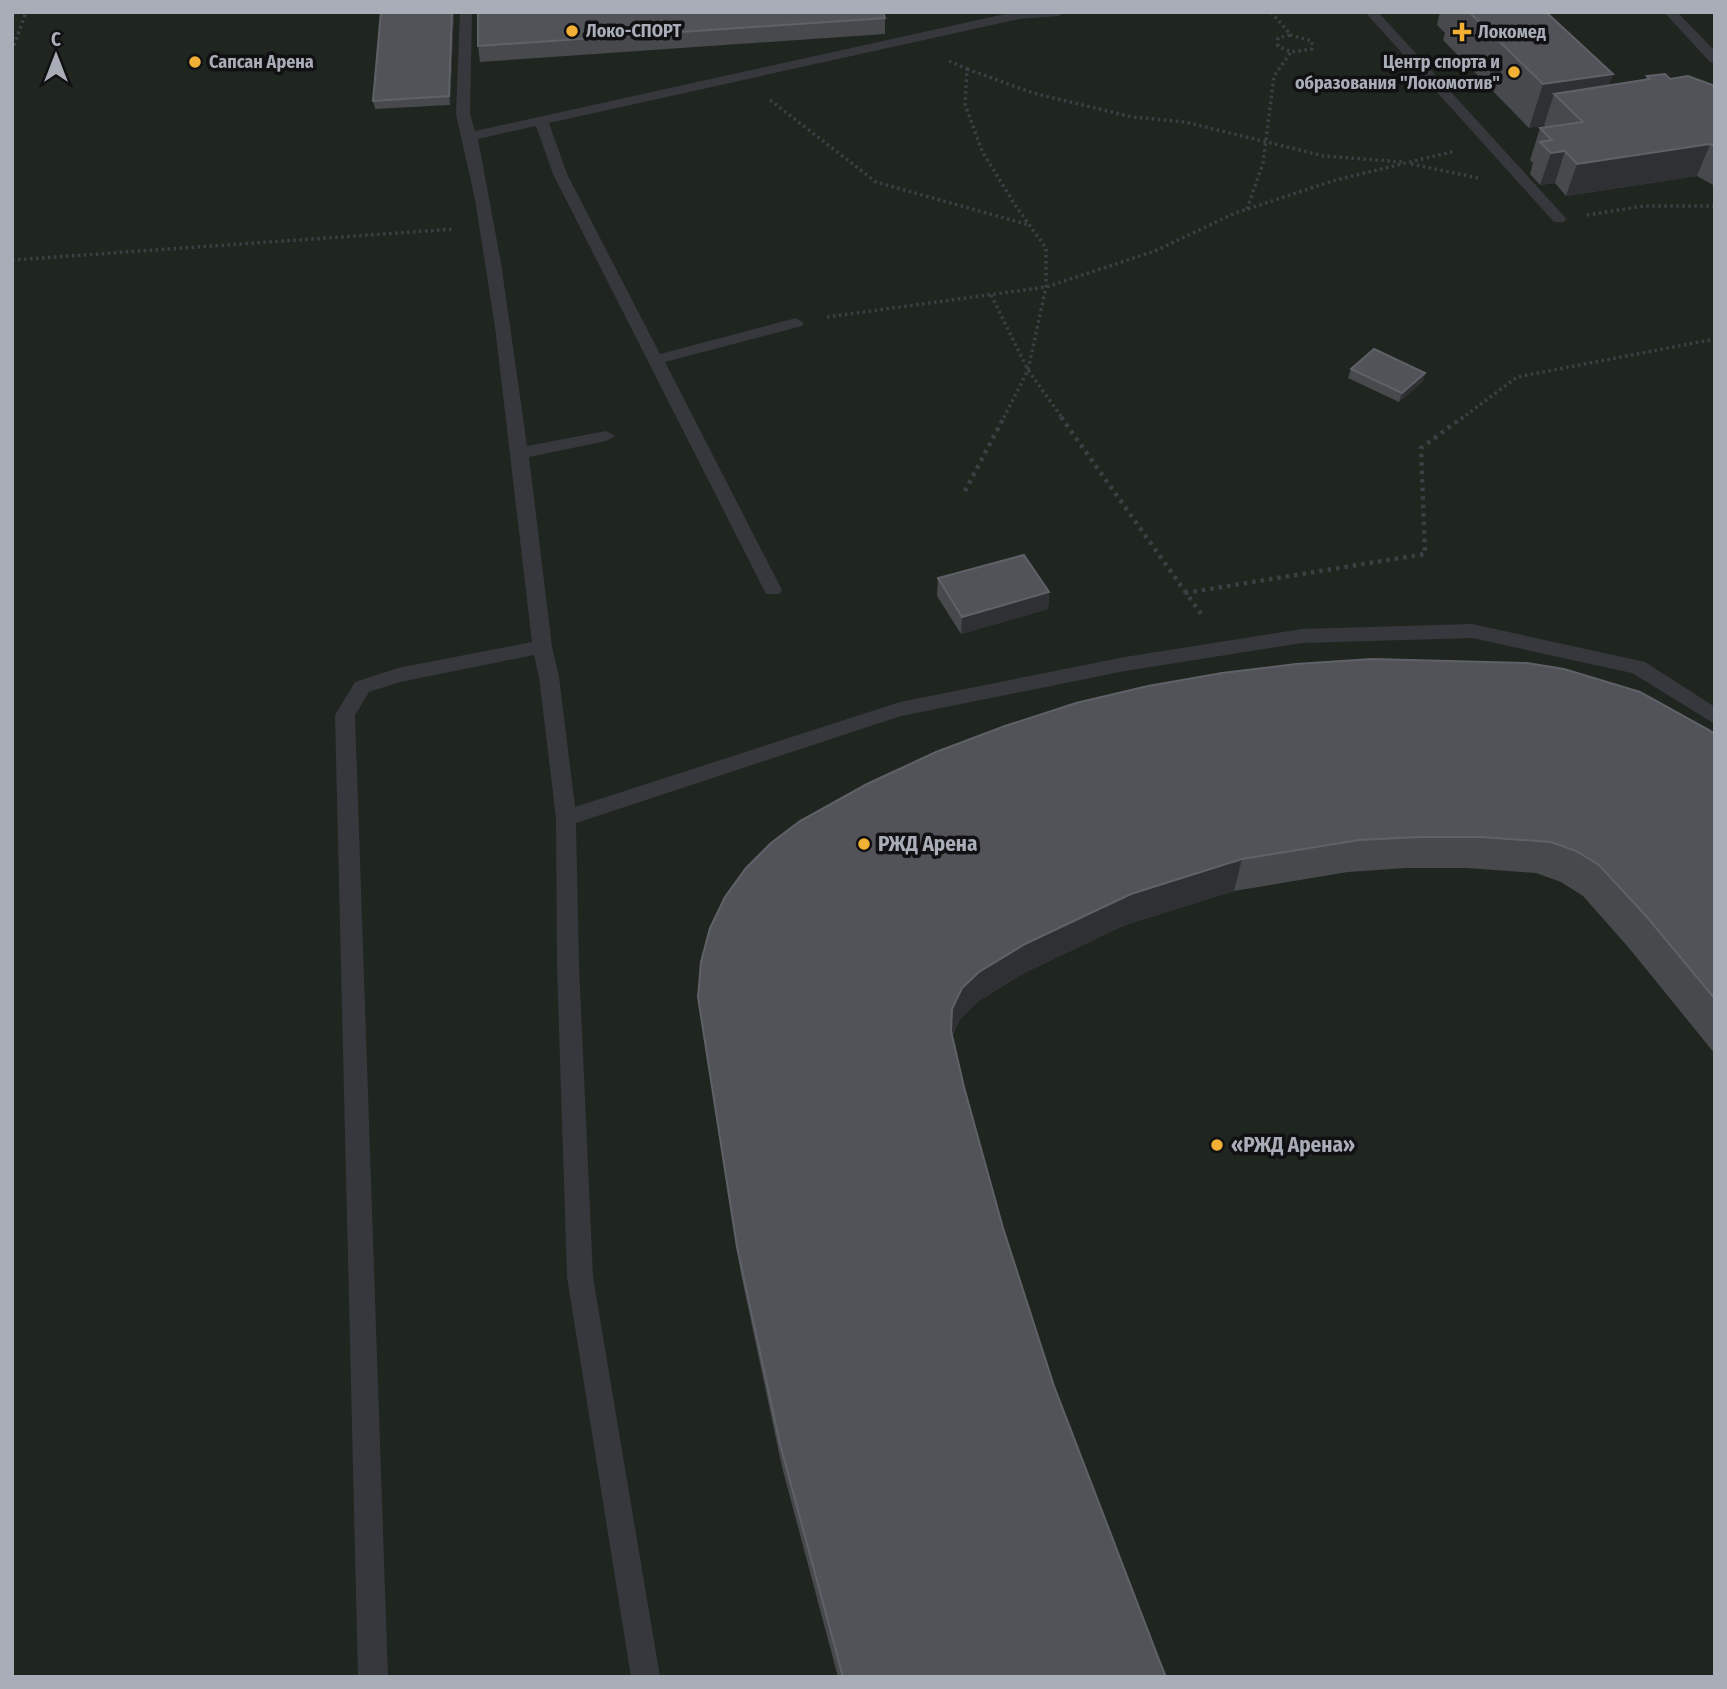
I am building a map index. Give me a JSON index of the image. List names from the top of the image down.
{
  "places": {
    "other": [
      "Локо-СПОРТ",
      "Сапсан Арена",
      "Центр спорта и образования \"Локомотив\"",
      "РЖД Арена",
      "«РЖД Арена»"
    ],
    "health": ["Локомед"]
  },
  "north": "top"
}
